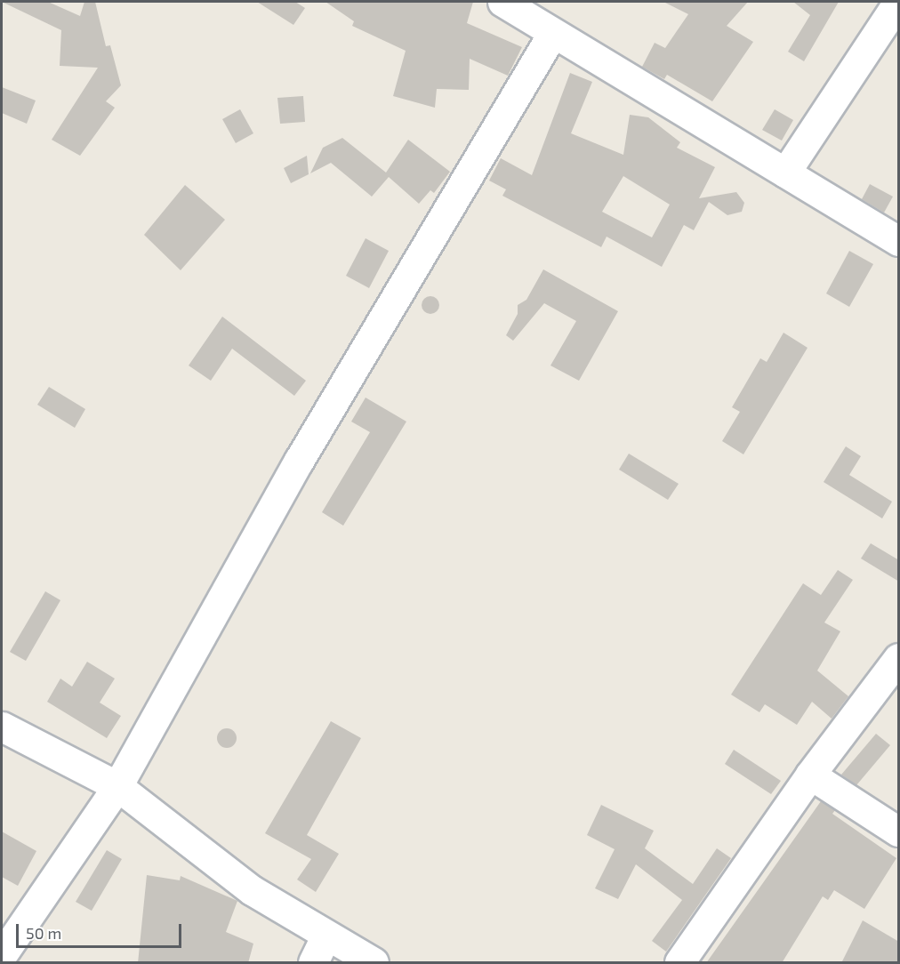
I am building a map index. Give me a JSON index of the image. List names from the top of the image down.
{
  "scale_bar": "50 m"
}
